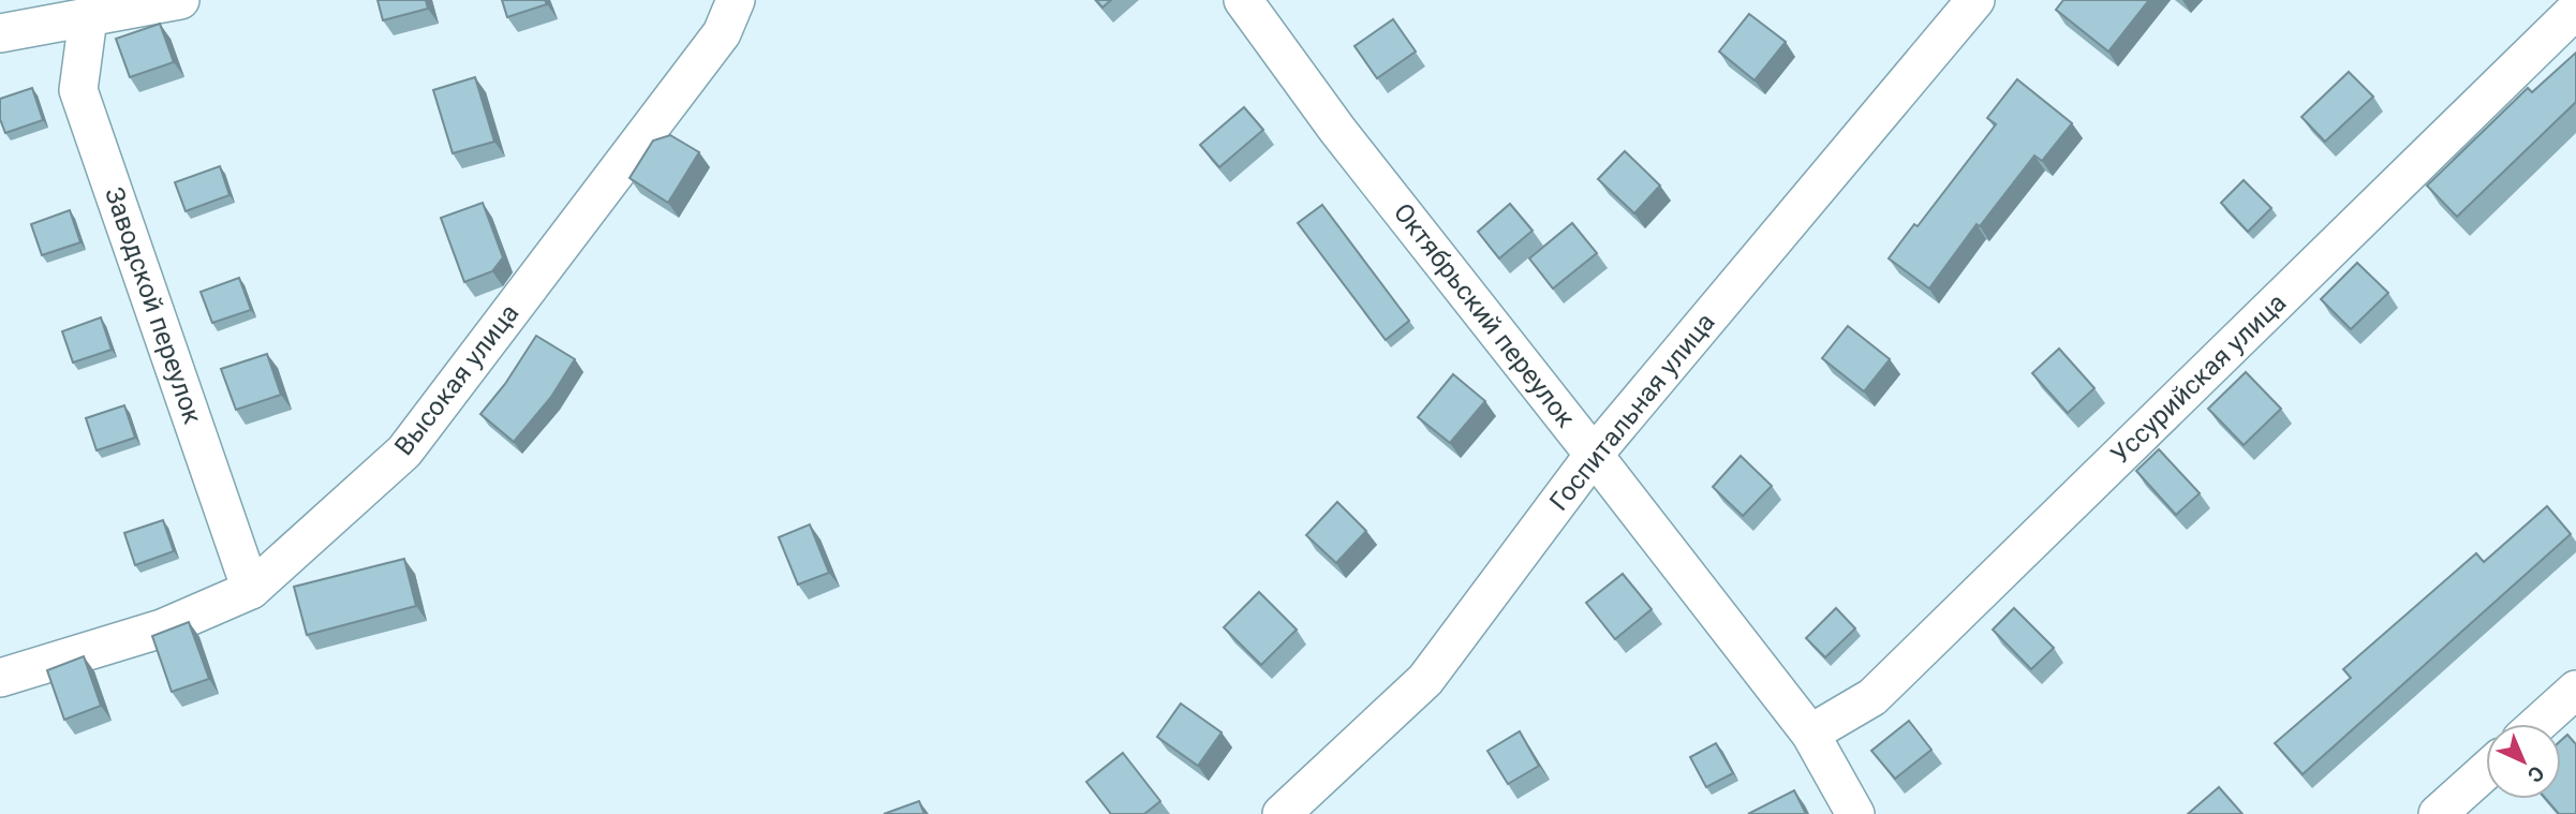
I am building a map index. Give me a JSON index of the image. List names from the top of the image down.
{
  "streets": {
    "street": [
      "Заводской переулок",
      "Октябрьский переулок",
      "Уссурийская улица",
      "Высокая улица",
      "Госпитальная улица"
    ]
  },
  "crossings": [
    ["Заводской переулок", "Высокая улица"],
    ["Октябрьский переулок", "Уссурийская улица"],
    ["Октябрьский переулок", "Госпитальная улица"]
  ],
  "north": "bottom right"
}
